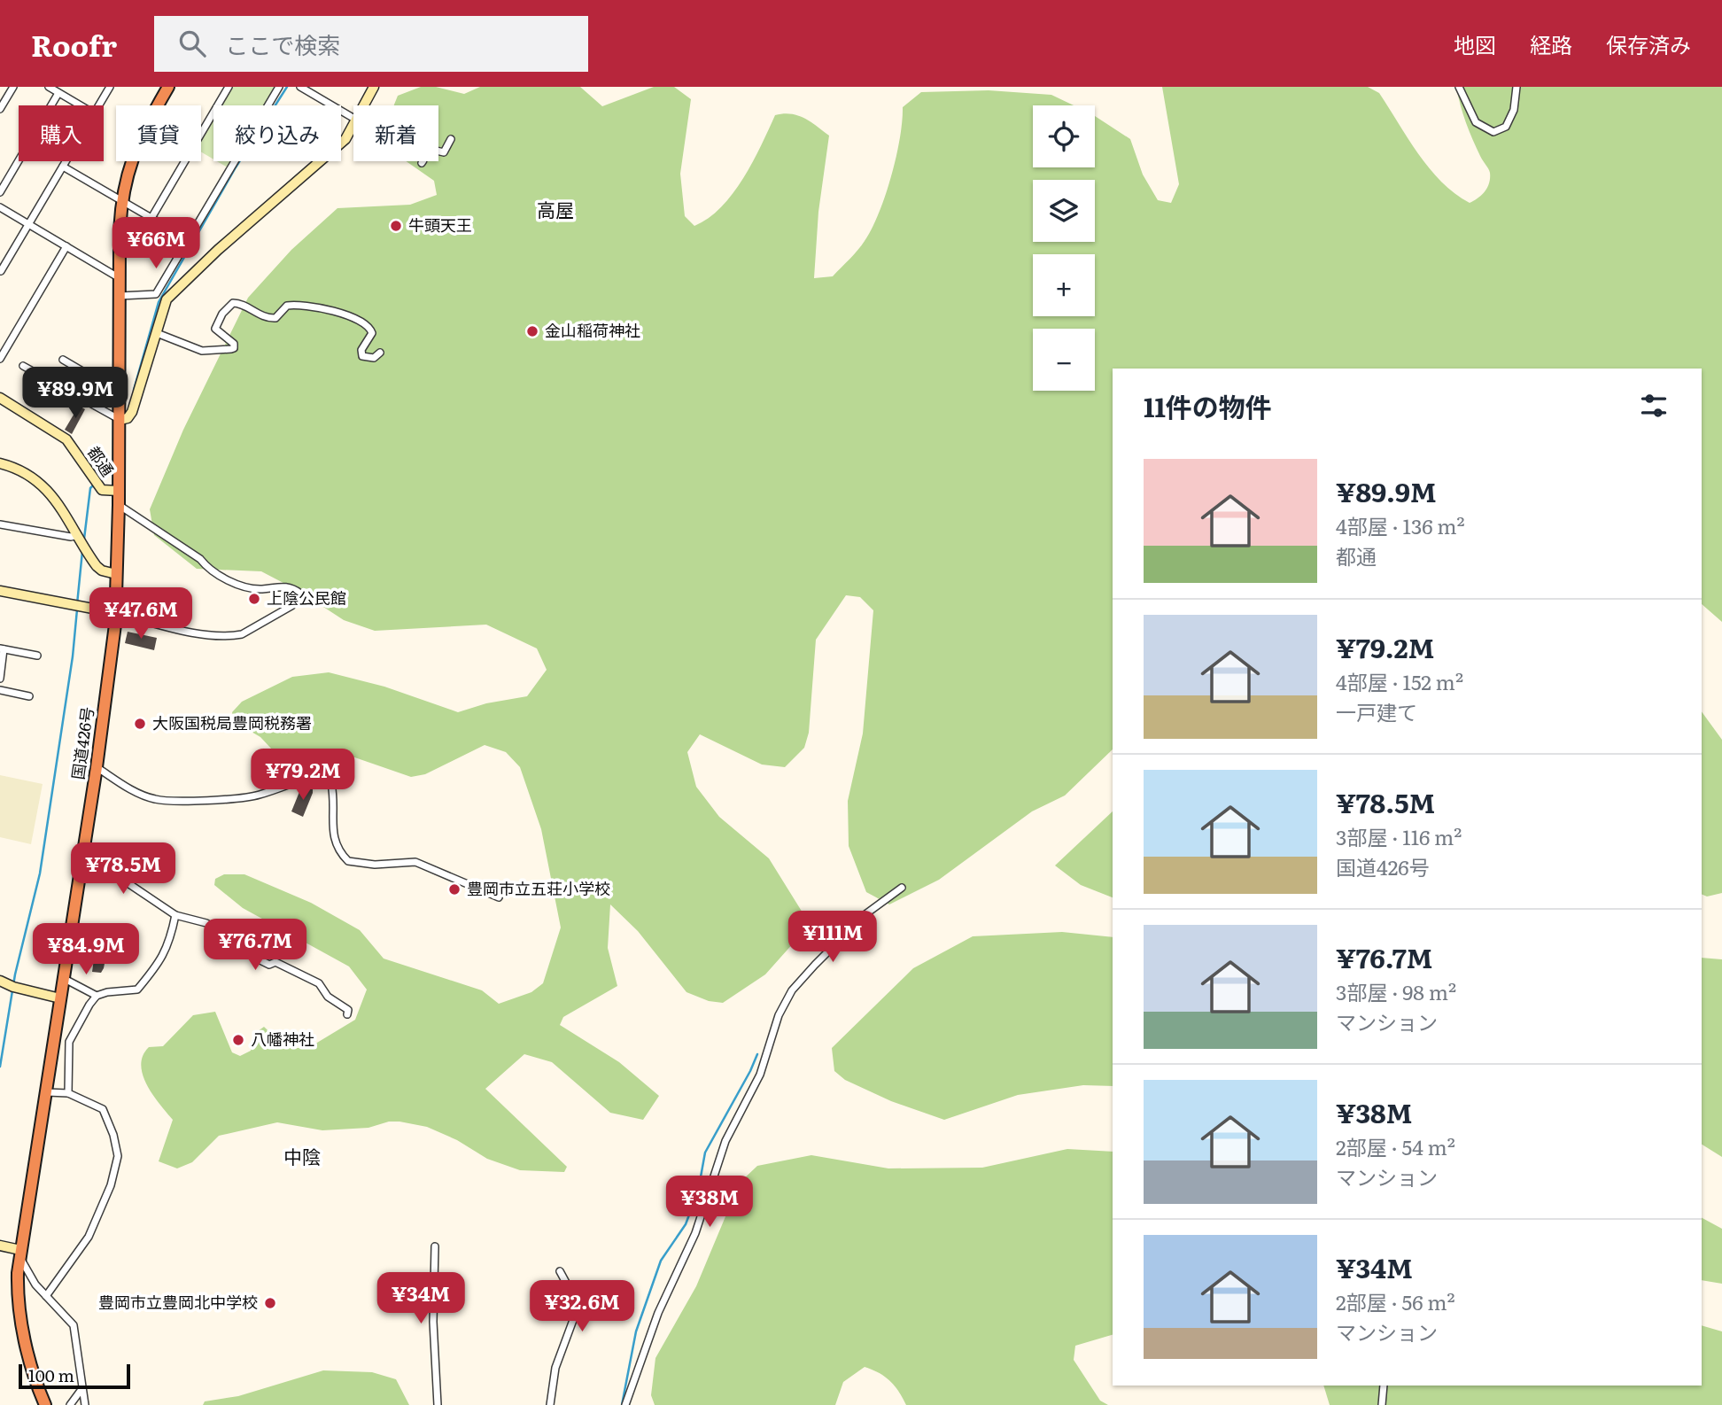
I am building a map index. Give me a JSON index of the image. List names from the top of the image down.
{
  "streets": {
    "highway": ["国道426号"],
    "street": ["都通"]
  },
  "crossings": [
    ["都通", "国道426号"]
  ],
  "districts": ["高屋", "中陰"],
  "places": [
    "牛頭天王",
    "金山稲荷神社",
    "上陰公民館",
    "大阪国税局豊岡税務署",
    "豊岡市立五荘小学校",
    "八幡神社",
    "豊岡市立豊岡北中学校"
  ],
  "scale_bar": "100 m",
  "page": {
    "header": "Roofr",
    "search": "ここで検索",
    "nav": ["地図", "経路", "保存済み"],
    "map_buttons": ["+", "−"],
    "chip": [
      "購入",
      "賃貸",
      "絞り込み",
      "新着"
    ],
    "price": [
      "¥66M",
      "¥89.9M",
      "¥47.6M",
      "¥79.2M",
      "¥78.5M",
      "¥111M",
      "¥76.7M",
      "¥84.9M",
      "¥38M",
      "¥34M",
      "¥32.6M"
    ],
    "heading": "11件の物件",
    "list": [
      {
        "name": "¥89.9M",
        "note": "4部屋 · 136 m² · 都通"
      },
      {
        "name": "¥79.2M",
        "note": "4部屋 · 152 m² · 一戸建て"
      },
      {
        "name": "¥78.5M",
        "note": "3部屋 · 116 m² · 国道426号"
      },
      {
        "name": "¥76.7M",
        "note": "3部屋 · 98 m² · マンション"
      },
      {
        "name": "¥38M",
        "note": "2部屋 · 54 m² · マンション"
      },
      {
        "name": "¥34M",
        "note": "2部屋 · 56 m² · マンション"
      }
    ],
    "scale": "100 m"
  }
}
